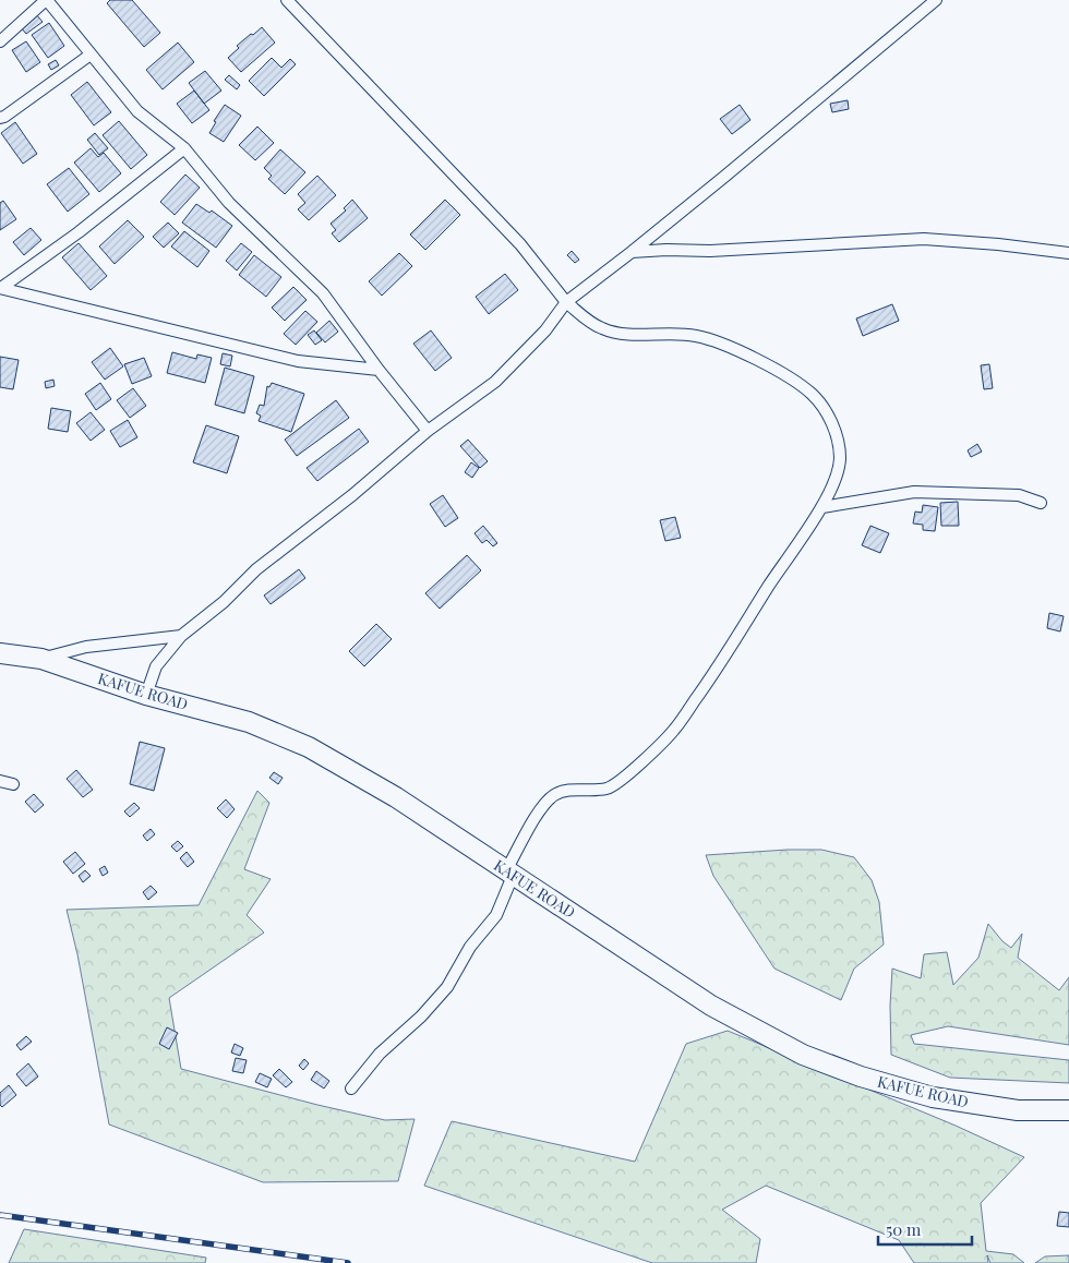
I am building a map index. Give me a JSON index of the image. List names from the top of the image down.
{
  "streets": {
    "highway": ["KAFUE ROAD"]
  },
  "scale_bar": "50 m"
}
